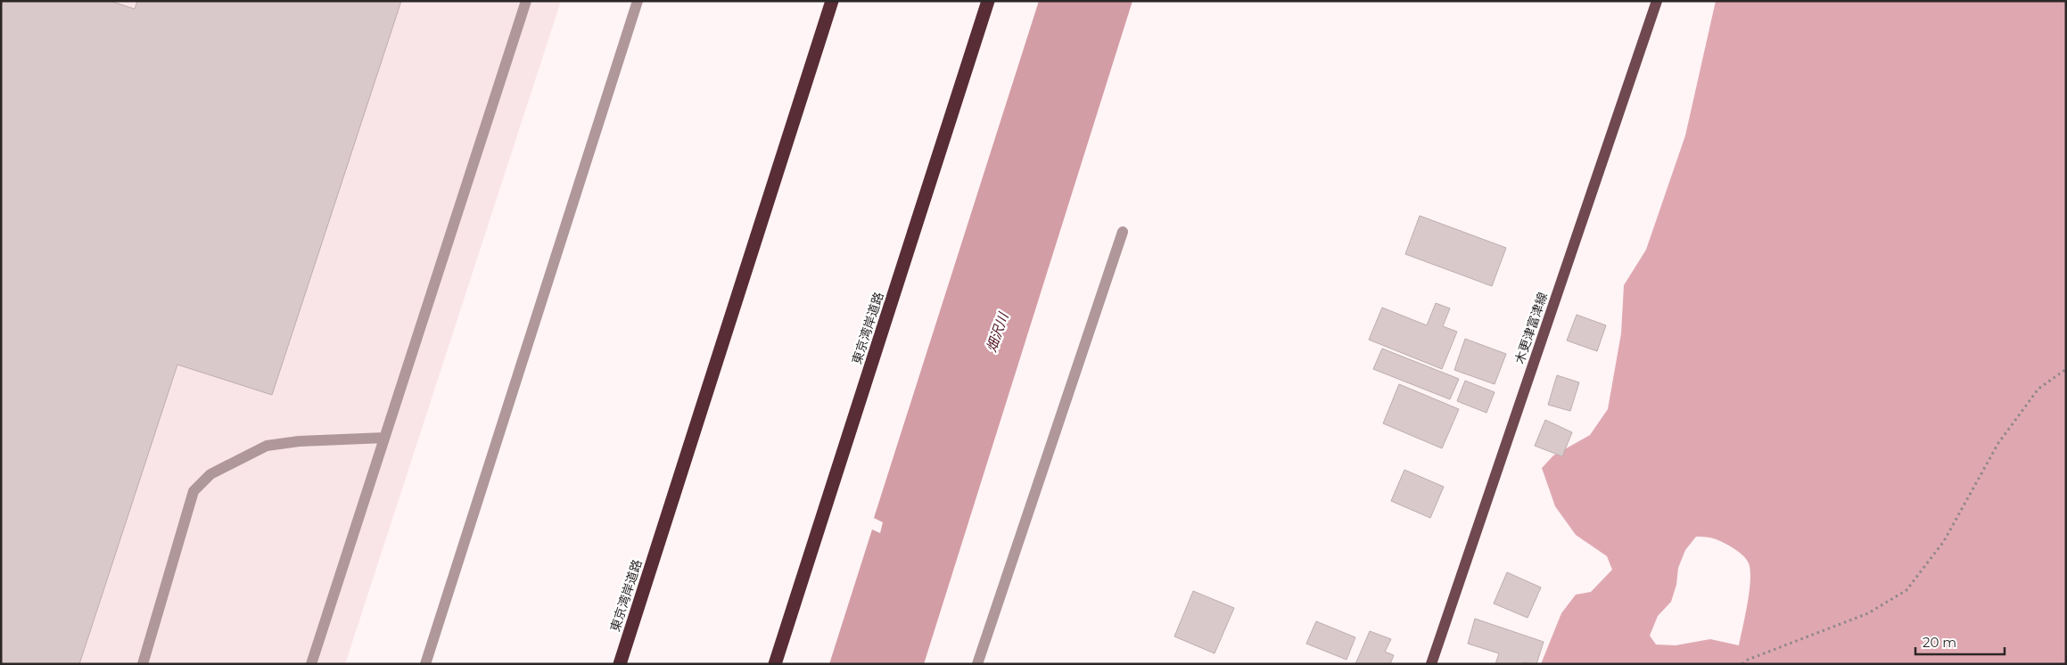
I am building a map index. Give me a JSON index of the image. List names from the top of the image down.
{
  "streets": {
    "highway": ["東京湾岸道路"],
    "main road": ["木更津富津線"]
  },
  "water": ["畑沢川"],
  "scale_bar": "20 m"
}
